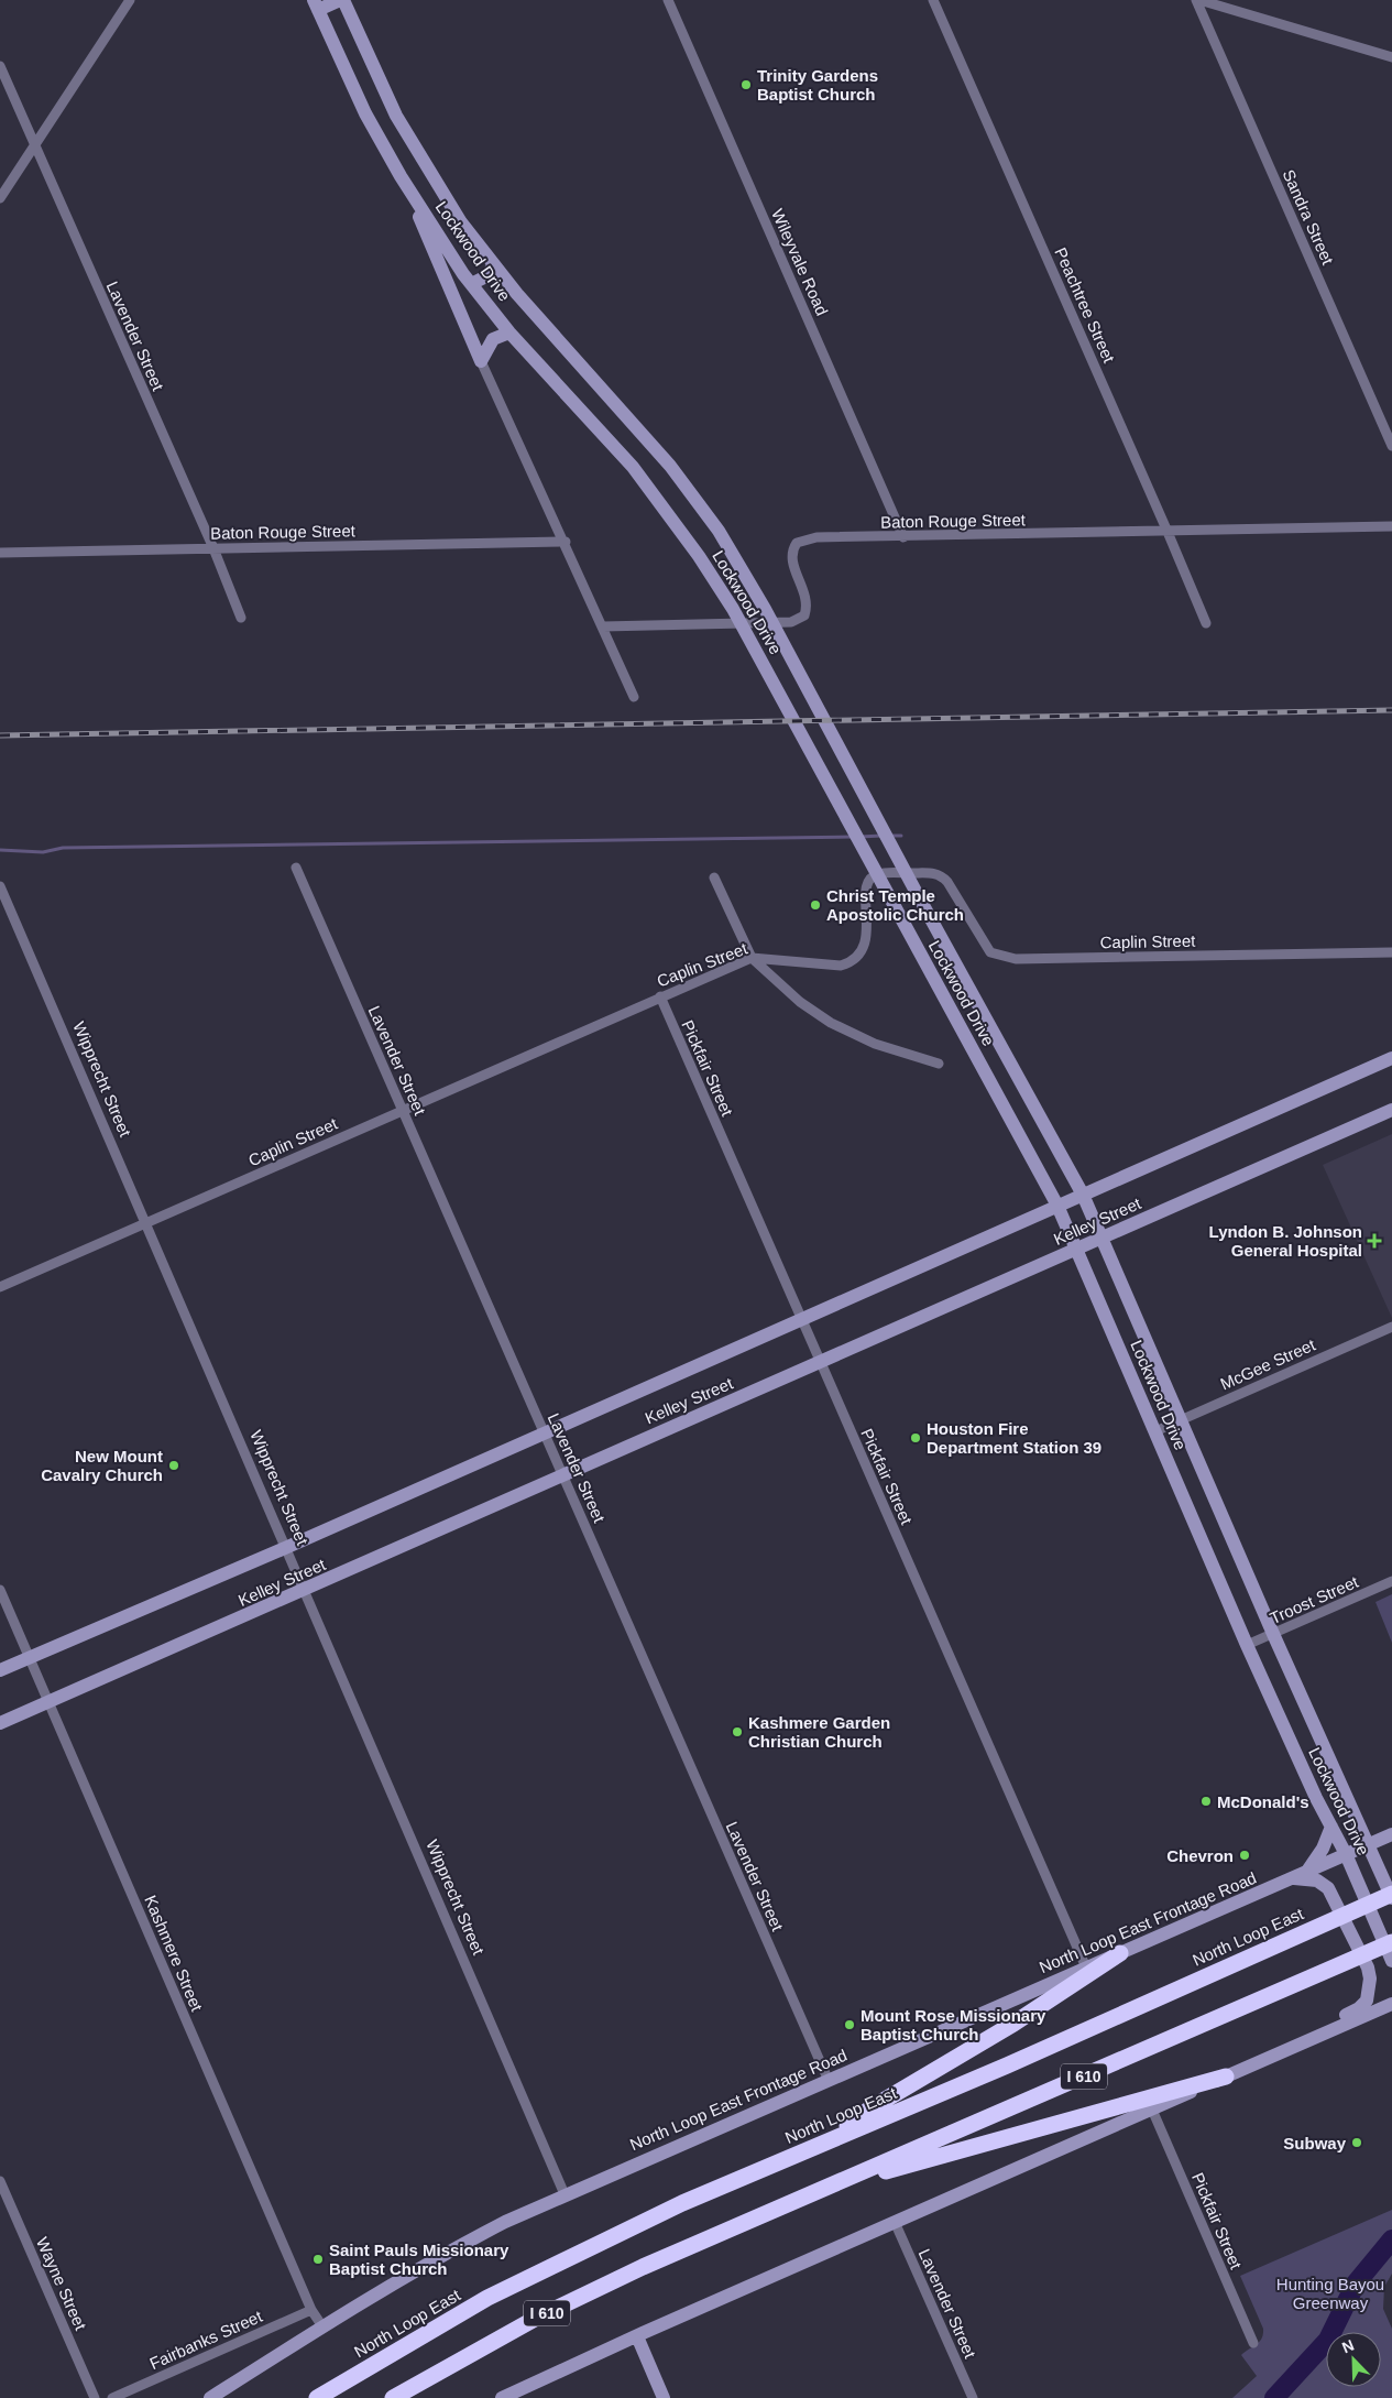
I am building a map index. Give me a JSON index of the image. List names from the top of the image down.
{
  "streets": {
    "highway": ["North Loop East", "I 610"],
    "main road": ["Lockwood Drive", "Kelley Street", "North Loop East Frontage Road"],
    "street": [
      "Sandra Street",
      "Wileyvale Road",
      "Peachtree Street",
      "Lavender Street",
      "Baton Rouge Street",
      "Caplin Street",
      "Pickfair Street",
      "Wipprecht Street",
      "McGee Street",
      "Troost Street",
      "Kashmere Street",
      "Wayne Street",
      "Fairbanks Street"
    ]
  },
  "crossings": [
    ["Lockwood Drive", "Kelley Street"],
    ["Lockwood Drive", "McGee Street"],
    ["Lockwood Drive", "Troost Street"],
    ["Lockwood Drive", "North Loop East Frontage Road"],
    ["Lockwood Drive", "North Loop East"],
    ["Wileyvale Road", "Baton Rouge Street"],
    ["Peachtree Street", "Baton Rouge Street"],
    ["Lavender Street", "Baton Rouge Street"],
    ["Lavender Street", "Caplin Street"],
    ["Lavender Street", "Kelley Street"],
    ["Lavender Street", "North Loop East Frontage Road"],
    ["Caplin Street", "Pickfair Street"],
    ["Caplin Street", "Wipprecht Street"],
    ["Pickfair Street", "Kelley Street"],
    ["Pickfair Street", "North Loop East Frontage Road"],
    ["Wipprecht Street", "Kelley Street"],
    ["Wipprecht Street", "North Loop East Frontage Road"],
    ["Kelley Street", "Kashmere Street"],
    ["North Loop East Frontage Road", "Kashmere Street"],
    ["Kashmere Street", "Fairbanks Street"]
  ],
  "parks": ["Hunting Bayou Greenway"],
  "places": {
    "other": [
      "Trinity Gardens Baptist Church",
      "Christ Temple Apostolic Church",
      "Houston Fire Department Station 39",
      "New Mount Cavalry Church",
      "Kashmere Garden Christian Church",
      "McDonald's",
      "Chevron",
      "Mount Rose Missionary Baptist Church",
      "Subway",
      "Saint Pauls Missionary Baptist Church"
    ],
    "health": ["Lyndon B. Johnson General Hospital"]
  },
  "north": "top left"
}
